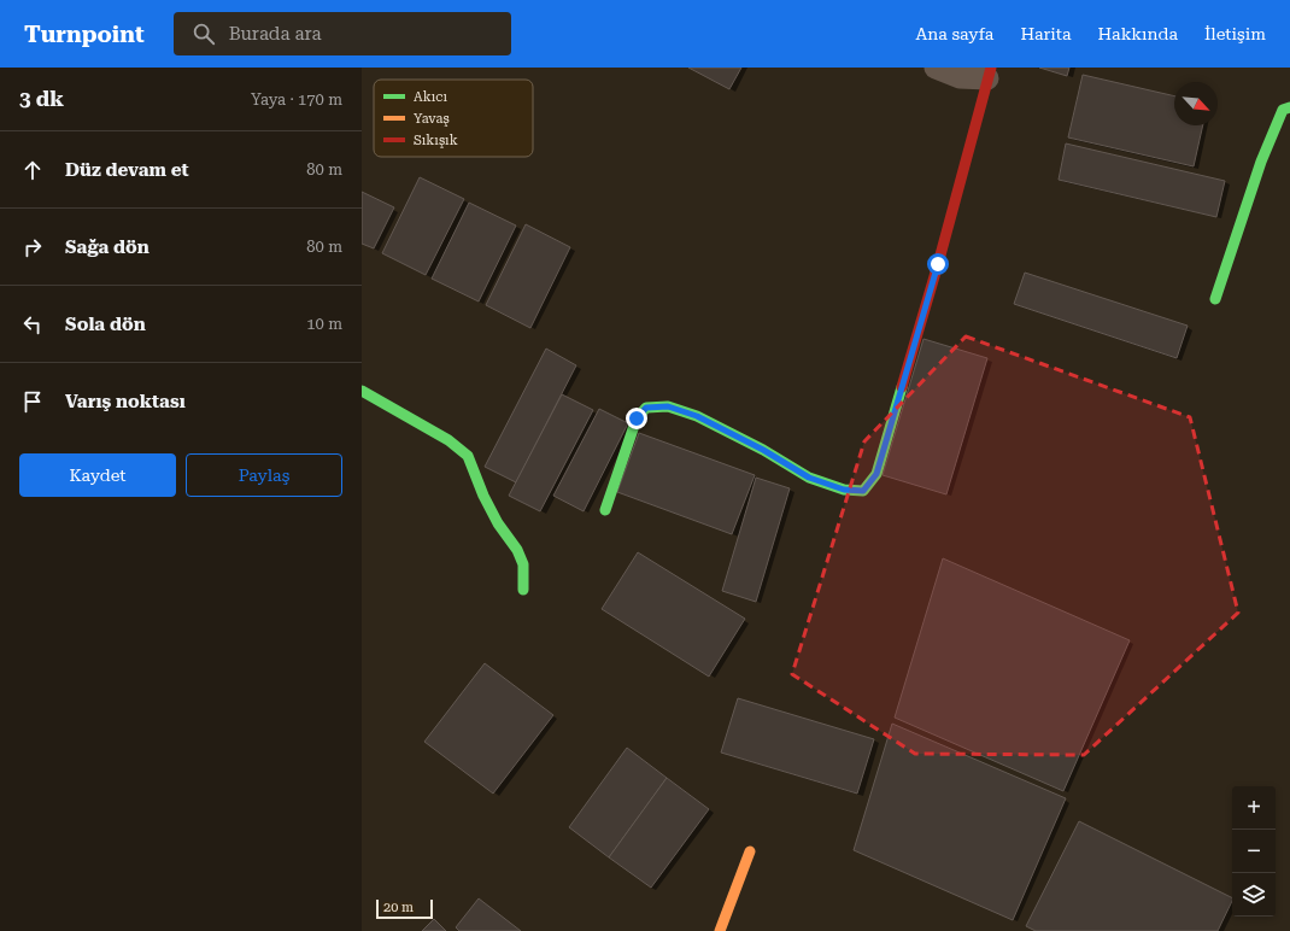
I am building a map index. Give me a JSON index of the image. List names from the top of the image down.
{
  "legend": ["Akıcı", "Yavaş", "Sıkışık"],
  "scale_bar": "20 m",
  "north": "bottom right",
  "page": {
    "header": "Turnpoint",
    "search": "Burada ara",
    "nav": [
      "Ana sayfa",
      "Harita",
      "Hakkında",
      "İletişim"
    ],
    "heading": ["3 dk", "Yaya · 170 m"],
    "list": [
      ["Düz devam et", "80 m"],
      ["Sağa dön", "80 m"],
      ["Sola dön", "10 m"],
      "Varış noktası"
    ],
    "buttons": ["Kaydet", "Paylaş"],
    "map_buttons": ["+", "−"],
    "scale": "20 m"
  }
}
